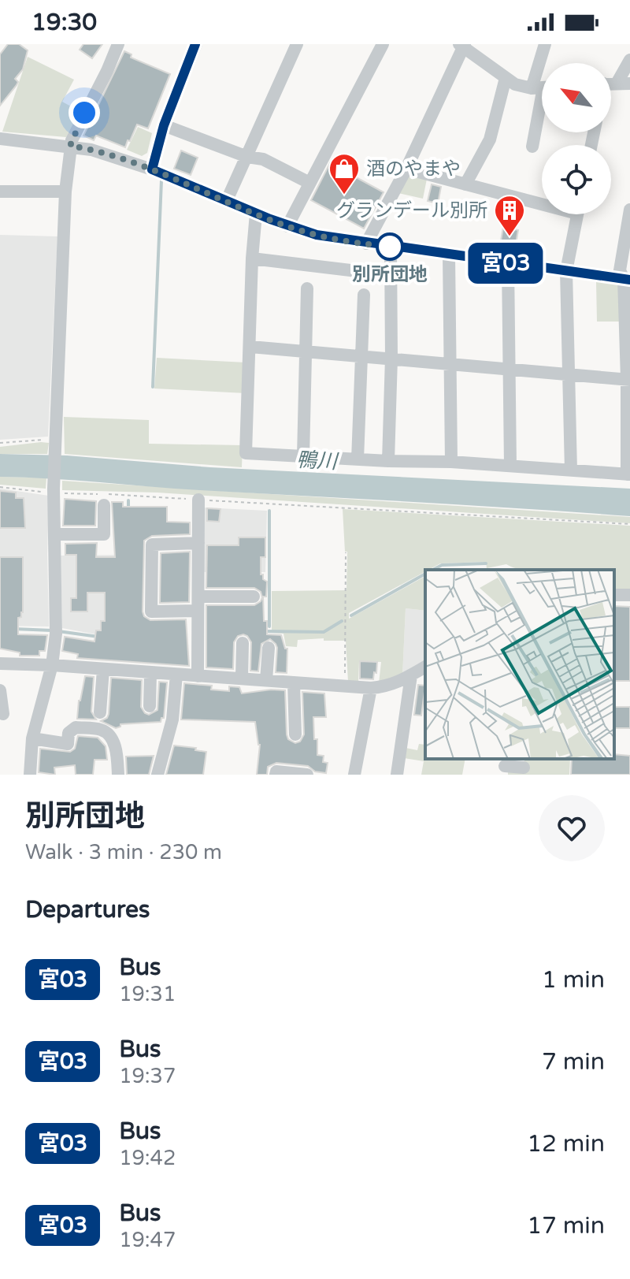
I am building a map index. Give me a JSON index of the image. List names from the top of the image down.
{
  "water": ["鴨川"],
  "places": {
    "shop": ["酒のやまや"],
    "building": ["グランデール別所"],
    "other": ["別所団地"]
  },
  "lines": ["bus line 宮03"],
  "north": "top left",
  "page": {
    "status": "19:30",
    "on_map": "宮03",
    "heading": [
      ["別所団地", "Walk · 3 min · 230 m"],
      "Departures"
    ],
    "list": [
      {
        "mark": "宮03",
        "name": "Bus",
        "note": "19:31",
        "value": "1 min"
      },
      {
        "mark": "宮03",
        "name": "Bus",
        "note": "19:37",
        "value": "7 min"
      },
      {
        "mark": "宮03",
        "name": "Bus",
        "note": "19:42",
        "value": "12 min"
      },
      {
        "mark": "宮03",
        "name": "Bus",
        "note": "19:47",
        "value": "17 min"
      }
    ]
  }
}
